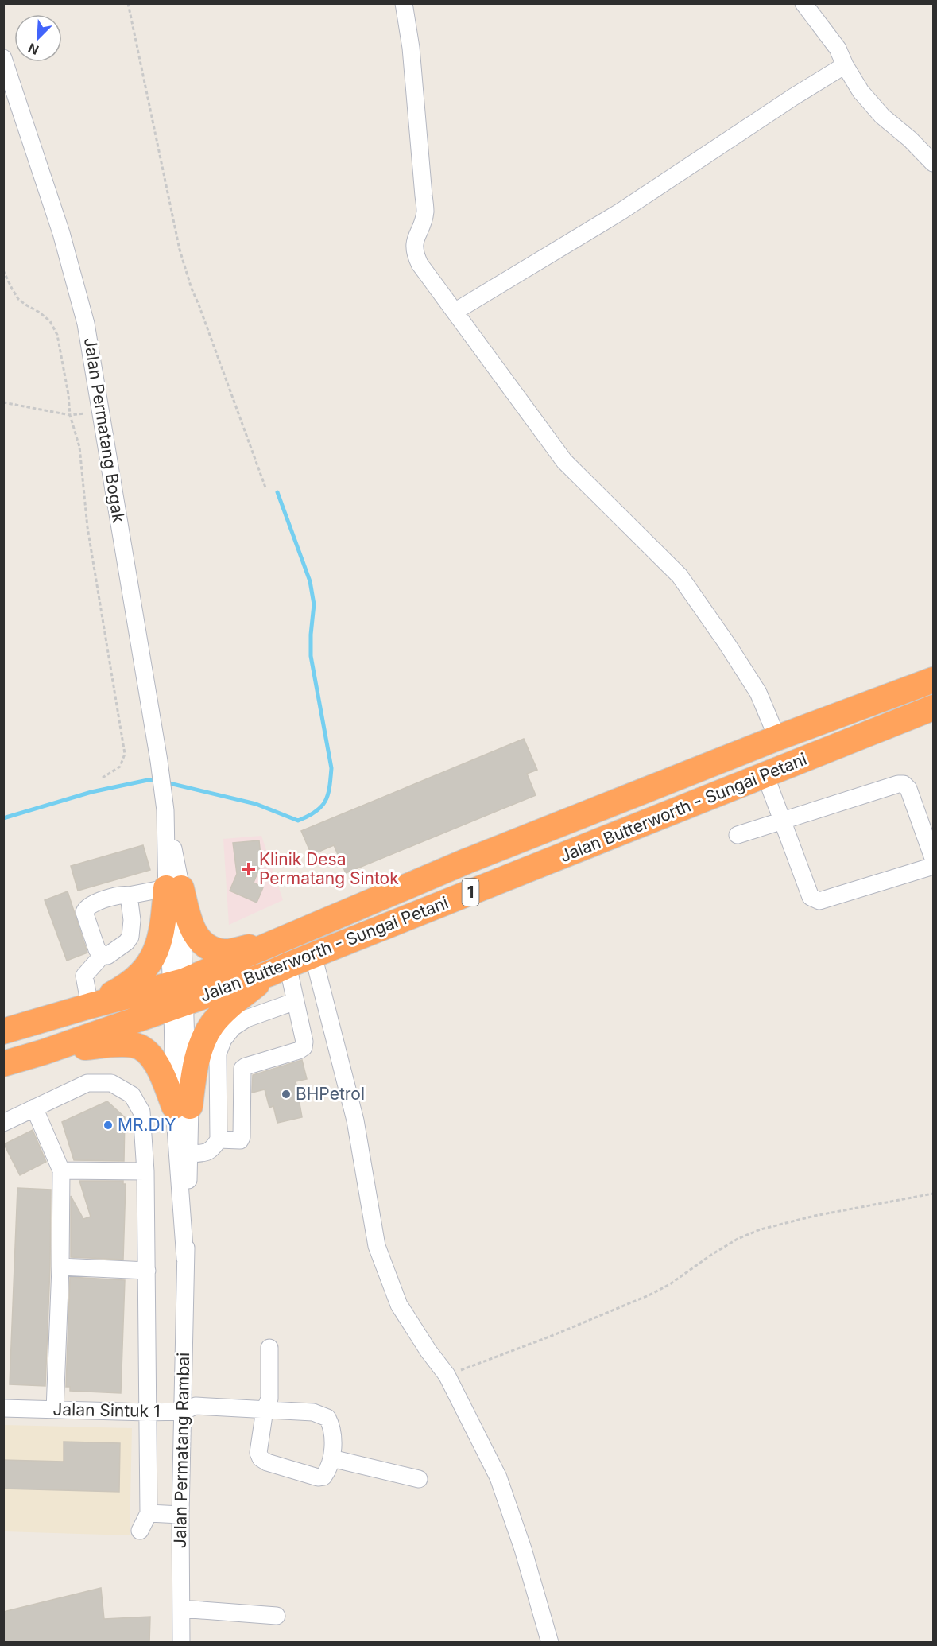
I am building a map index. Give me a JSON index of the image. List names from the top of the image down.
{
  "streets": {
    "highway": ["Jalan Butterworth - Sungai Petani", "1"],
    "street": ["Jalan Permatang Bogak", "Jalan Sintuk 1", "Jalan Permatang Rambai"]
  },
  "crossings": [
    ["Jalan Permatang Bogak", "Jalan Butterworth - Sungai Petani"],
    ["Jalan Permatang Bogak", "Jalan Permatang Rambai"],
    ["Jalan Butterworth - Sungai Petani", "Jalan Permatang Rambai"],
    ["Jalan Sintuk 1", "Jalan Permatang Rambai"]
  ],
  "places": {
    "health": ["Klinik Desa Permatang Sintok"],
    "other": ["BHPetrol", "MR.DIY"]
  },
  "north": "bottom left"
}
